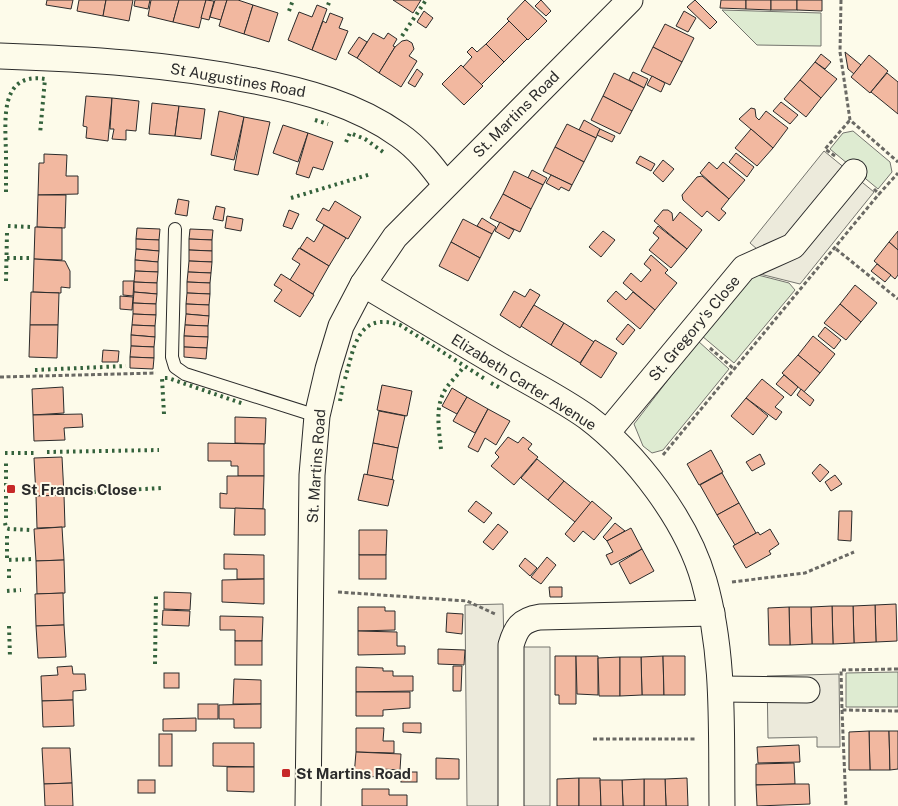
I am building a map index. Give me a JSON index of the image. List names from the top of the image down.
{
  "streets": {
    "street": [
      "St Augustines Road",
      "St. Martins Road",
      "St. Gregory's Close",
      "Elizabeth Carter Avenue"
    ]
  },
  "crossings": [
    ["St Augustines Road", "St. Martins Road"],
    ["St. Martins Road", "Elizabeth Carter Avenue"],
    ["St. Gregory's Close", "Elizabeth Carter Avenue"]
  ],
  "places": {
    "transit": ["St Francis Close", "St Martins Road"]
  }
}
